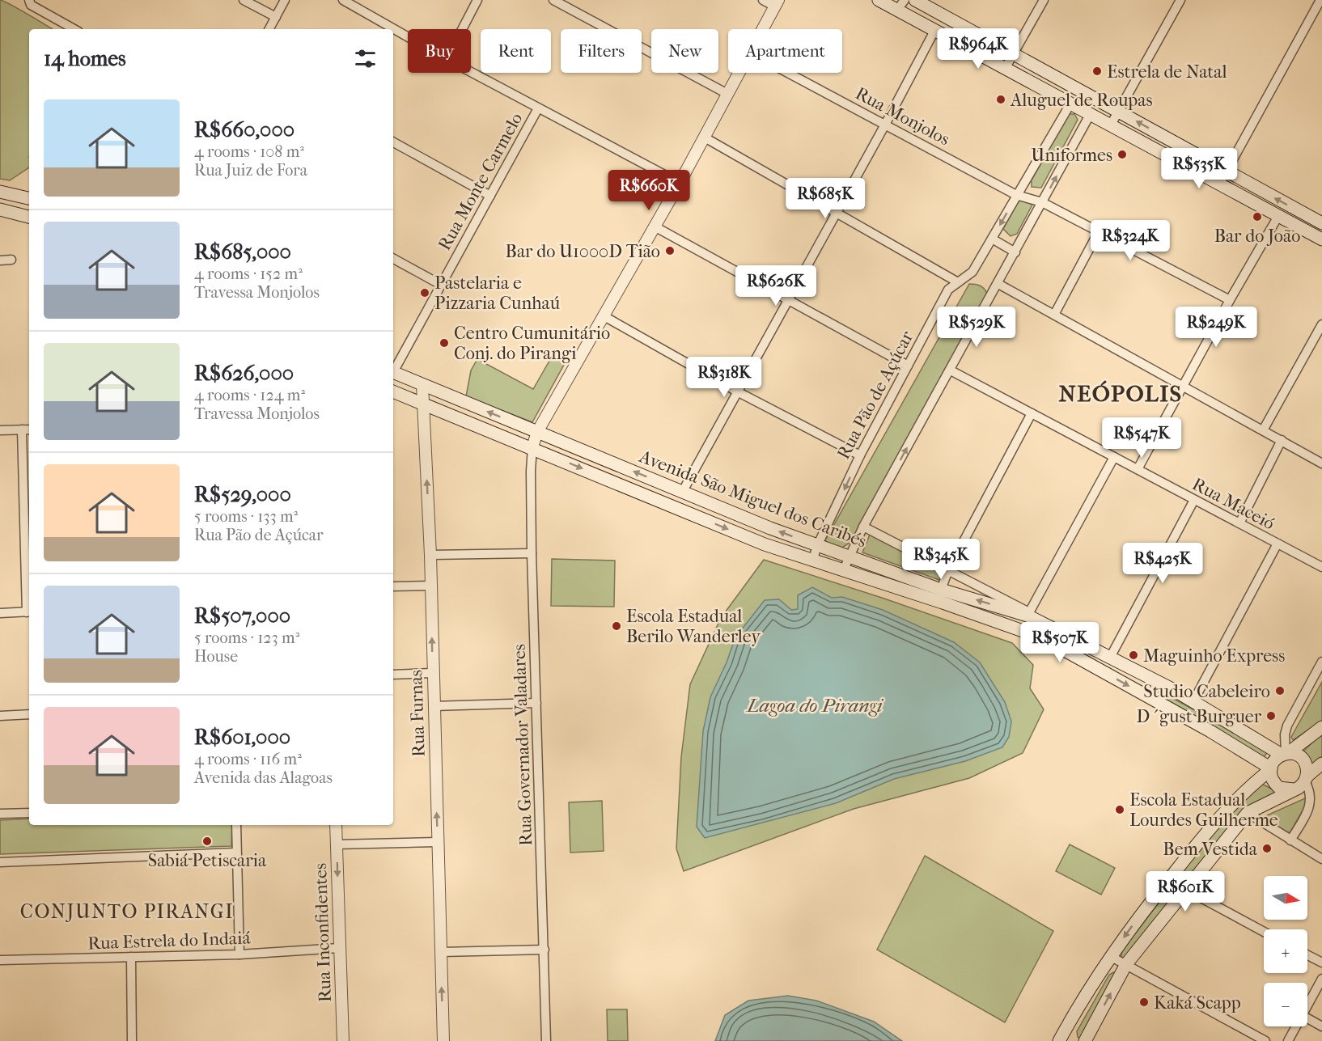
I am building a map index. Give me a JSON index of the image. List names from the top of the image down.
{
  "streets": {
    "main road": ["Avenida São Miguel dos Caribés"],
    "street": [
      "Rua Monjolos",
      "Rua Monte Carmelo",
      "Rua Pão de Açúcar",
      "Rua Maceió",
      "Rua Furnas",
      "Rua Governador Valadares",
      "Rua Inconfidentes",
      "Rua Estrela do Indaiá"
    ]
  },
  "crossings": [
    ["Rua Monjolos", "Rua Pão de Açúcar"],
    ["Rua Pão de Açúcar", "Avenida São Miguel dos Caribés"],
    ["Avenida São Miguel dos Caribés", "Rua Furnas"],
    ["Avenida São Miguel dos Caribés", "Rua Governador Valadares"],
    ["Rua Inconfidentes", "Rua Estrela do Indaiá"]
  ],
  "one_way": ["Rua Furnas", "Rua Inconfidentes"],
  "districts": ["NEÓPOLIS", "CONJUNTO PIRANGI"],
  "water": ["Lagoa do Pirangi"],
  "places": [
    "Estrela de Natal",
    "Aluguel de Roupas",
    "Uniformes",
    "Bar do João",
    "Bar do U1000D Tião",
    "Pastelaria e Pizzaria Cunhaú",
    "Centro Cumunitário Conj. do Pirangi",
    "Escola Estadual Berilo Wanderley",
    "Maguinho Express",
    "Studio Cabeleiro",
    "D´gust Burguer",
    "Escola Estadual Lourdes Guilherme",
    "Sabiá Petiscaria",
    "Bem Vestida",
    "Kaká Scapp"
  ],
  "north": "right",
  "page": {
    "price": [
      "R$964K",
      "R$535K",
      "R$660K",
      "R$685K",
      "R$324K",
      "R$626K",
      "R$529K",
      "R$249K",
      "R$318K",
      "R$547K",
      "R$345K",
      "R$425K",
      "R$507K",
      "R$601K"
    ],
    "chip": [
      "Buy",
      "Rent",
      "Filters",
      "New",
      "Apartment"
    ],
    "heading": "14 homes",
    "list": [
      {
        "name": "R$660,000",
        "note": "4 rooms · 108 m² · Rua Juiz de Fora"
      },
      {
        "name": "R$685,000",
        "note": "4 rooms · 152 m² · Travessa Monjolos"
      },
      {
        "name": "R$626,000",
        "note": "4 rooms · 124 m² · Travessa Monjolos"
      },
      {
        "name": "R$529,000",
        "note": "5 rooms · 133 m² · Rua Pão de Açúcar"
      },
      {
        "name": "R$507,000",
        "note": "5 rooms · 123 m² · House"
      },
      {
        "name": "R$601,000",
        "note": "4 rooms · 116 m² · Avenida das Alagoas"
      }
    ],
    "map_buttons": ["+", "−"]
  }
}
